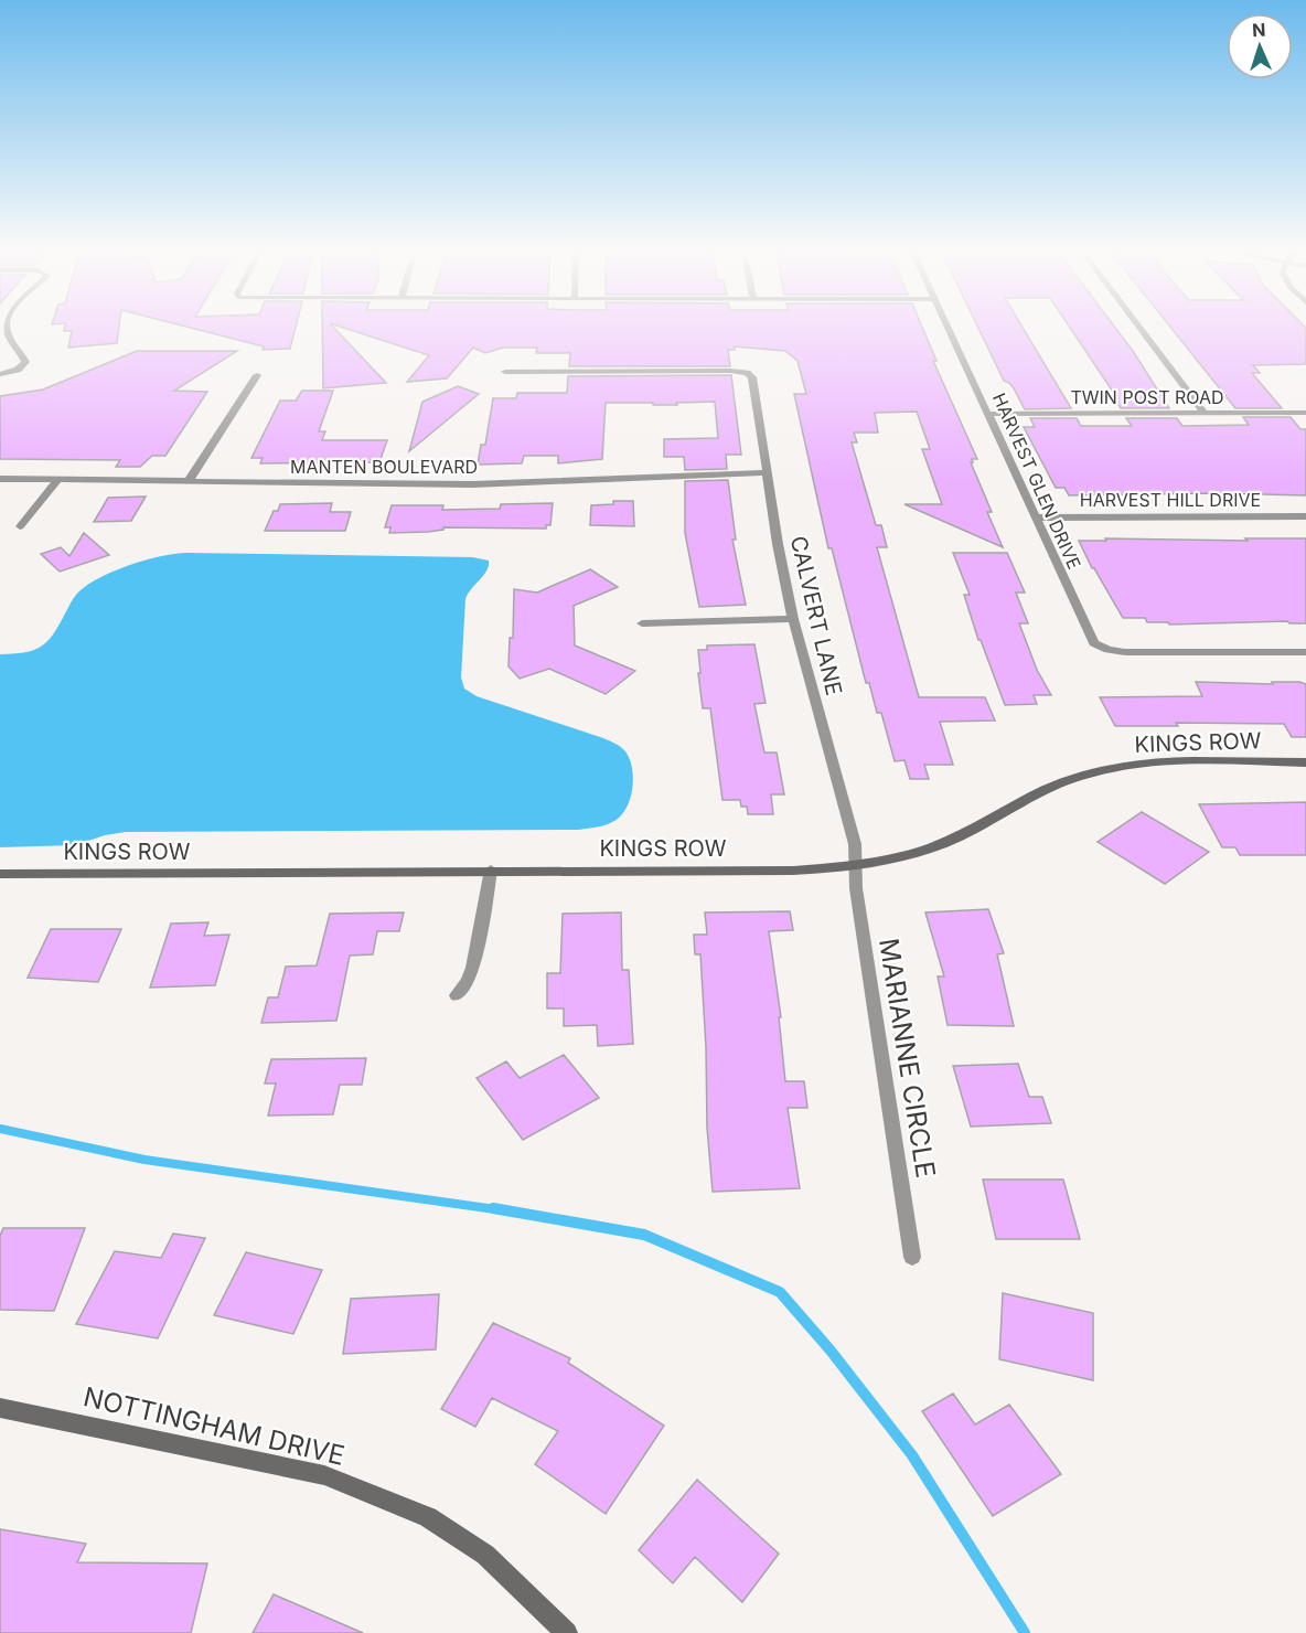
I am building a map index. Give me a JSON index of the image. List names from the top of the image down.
{
  "streets": {
    "street": [
      "TWIN POST ROAD",
      "MANTEN BOULEVARD",
      "HARVEST GLEN DRIVE",
      "HARVEST HILL DRIVE",
      "CALVERT LANE",
      "KINGS ROW",
      "MARIANNE CIRCLE",
      "NOTTINGHAM DRIVE"
    ]
  },
  "crossings": [
    ["TWIN POST ROAD", "HARVEST GLEN DRIVE"],
    ["MANTEN BOULEVARD", "CALVERT LANE"],
    ["HARVEST GLEN DRIVE", "HARVEST HILL DRIVE"],
    ["CALVERT LANE", "KINGS ROW"],
    ["CALVERT LANE", "MARIANNE CIRCLE"],
    ["KINGS ROW", "MARIANNE CIRCLE"]
  ],
  "north": "top"
}
